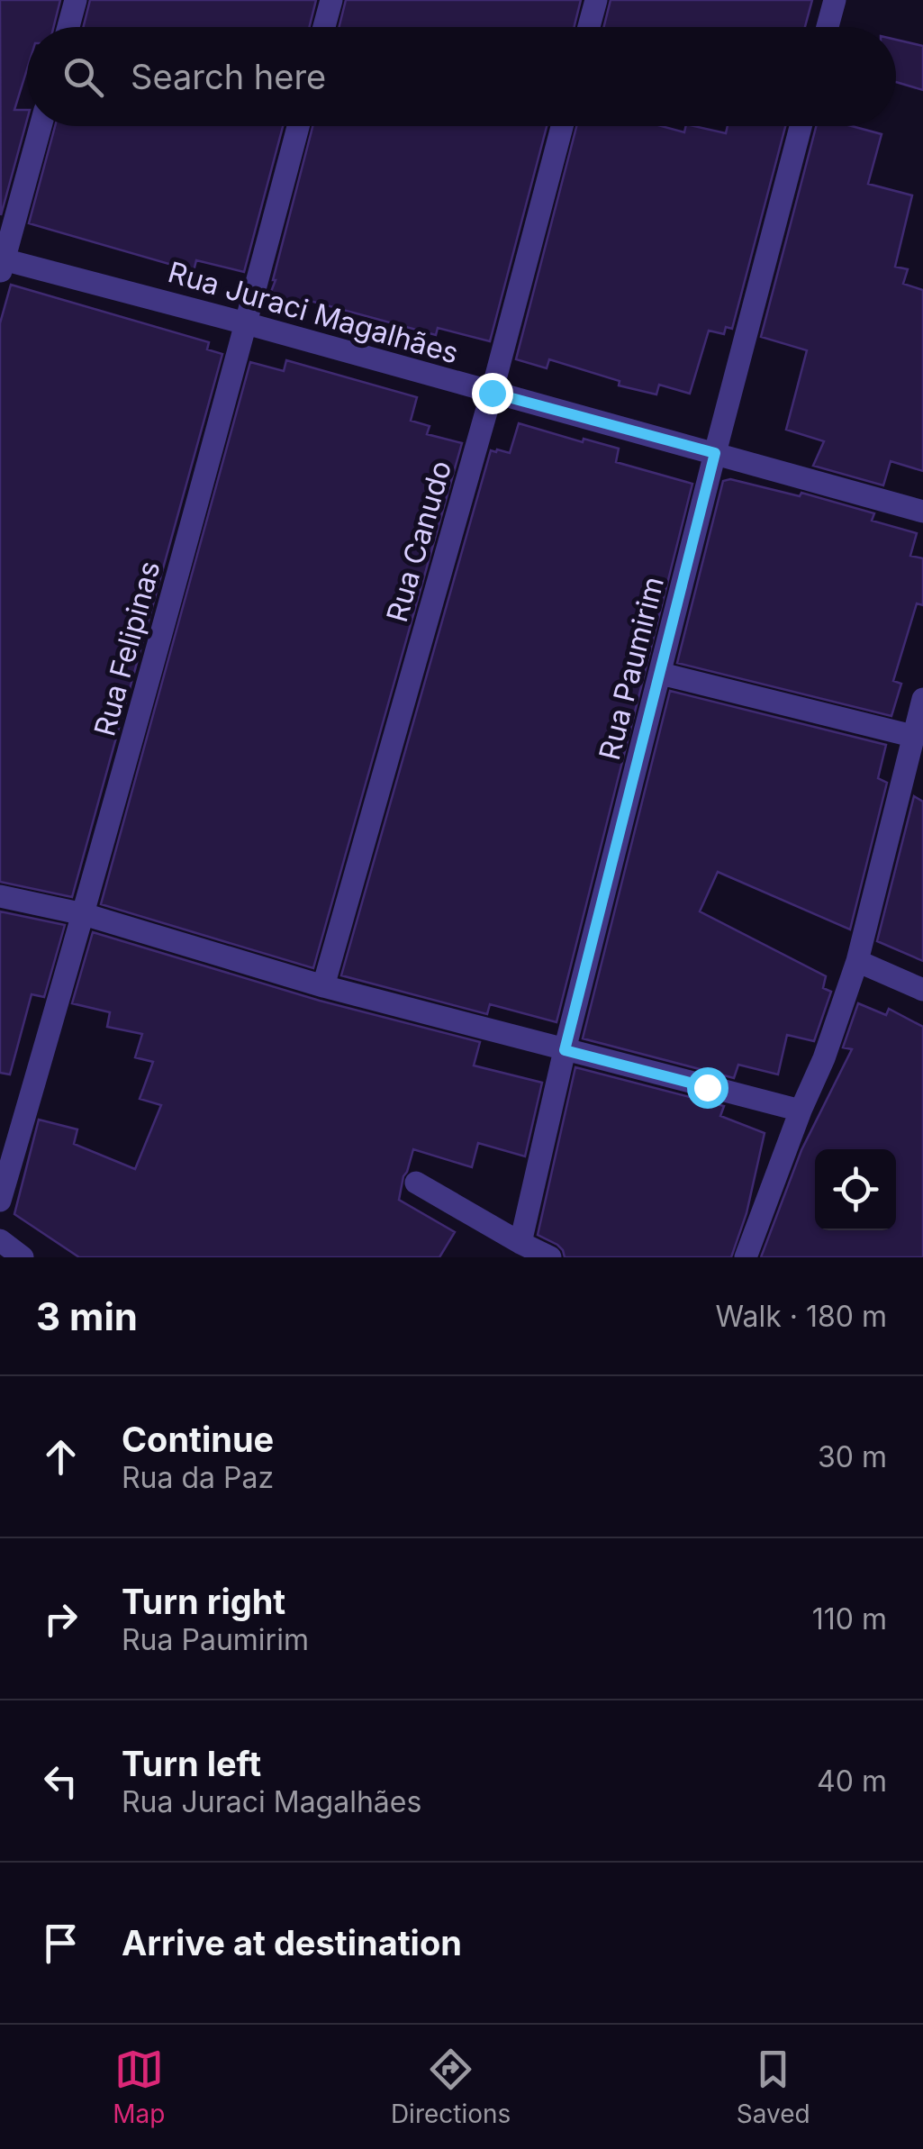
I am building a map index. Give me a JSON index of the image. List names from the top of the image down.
{
  "streets": {
    "street": [
      "Rua Juraci Magalhães",
      "Rua Canudo",
      "Rua Felipinas",
      "Rua Paumirim"
    ]
  },
  "crossings": [
    ["Rua Juraci Magalhães", "Rua Canudo"],
    ["Rua Juraci Magalhães", "Rua Felipinas"],
    ["Rua Juraci Magalhães", "Rua Paumirim"]
  ],
  "page": {
    "search": "Search here",
    "heading": ["3 min", "Walk · 180 m"],
    "list": [
      ["Continue", "Rua da Paz", "30 m"],
      ["Turn right", "Rua Paumirim", "110 m"],
      ["Turn left", "Rua Juraci Magalhães", "40 m"],
      "Arrive at destination"
    ],
    "nav": ["Map", "Directions", "Saved"]
  }
}
